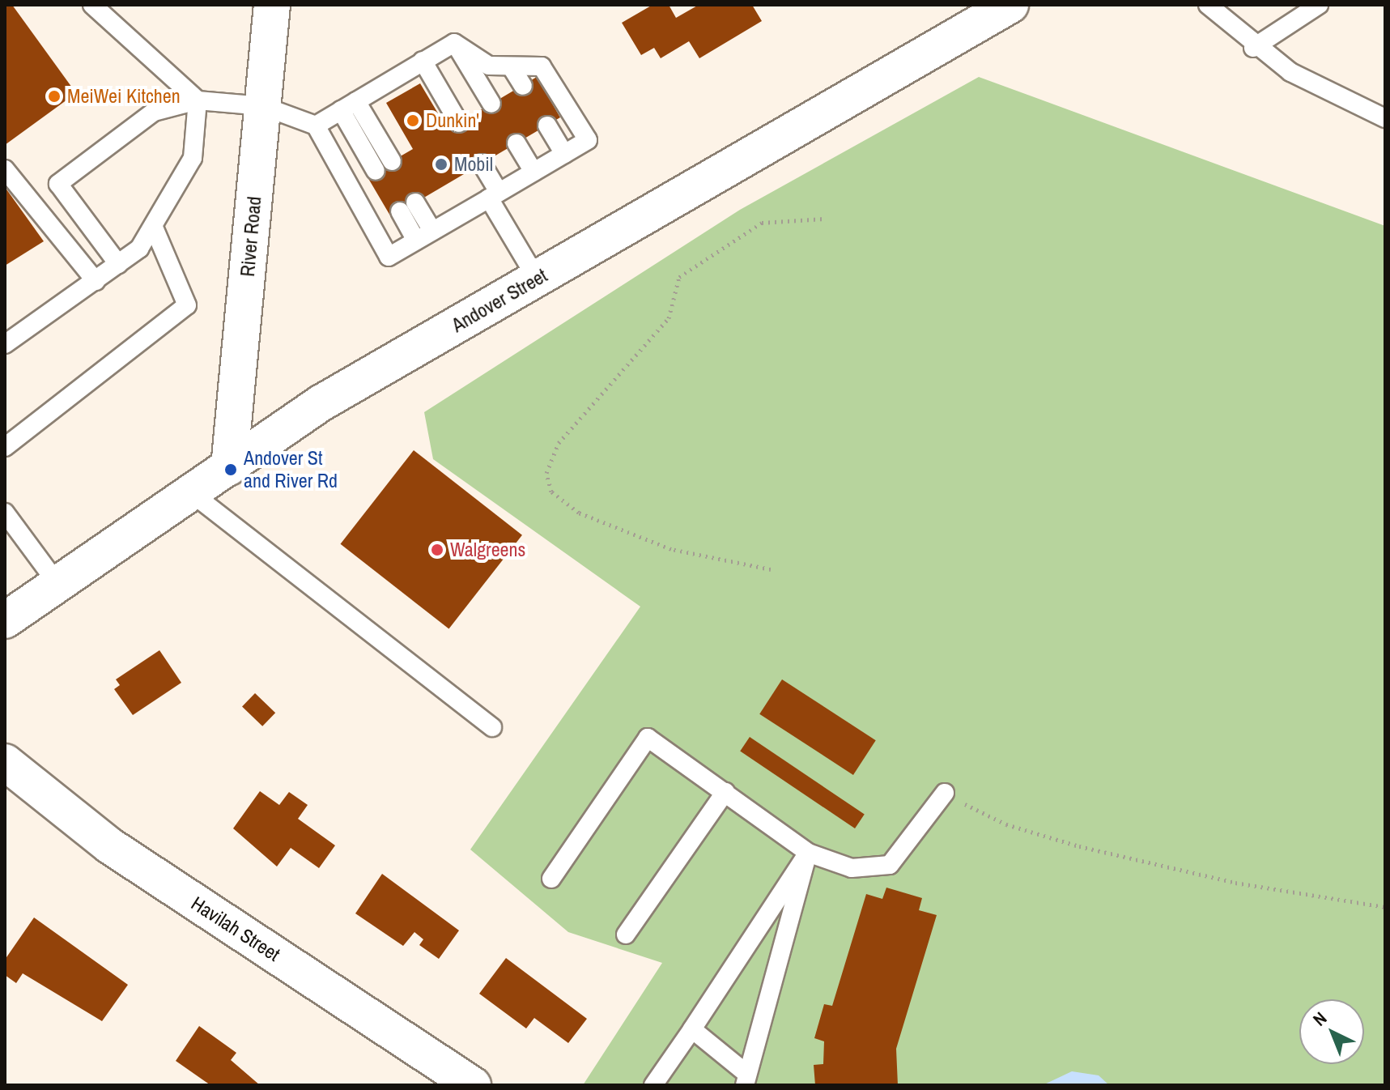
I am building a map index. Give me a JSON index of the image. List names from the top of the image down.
{
  "streets": {
    "main road": ["River Road", "Andover Street", "Havilah Street"]
  },
  "crossings": [
    ["River Road", "Andover Street"]
  ],
  "places": [
    "MeiWei Kitchen",
    "Dunkin'",
    "Mobil",
    "Andover St and River Rd",
    "Walgreens"
  ],
  "north": "top left"
}
